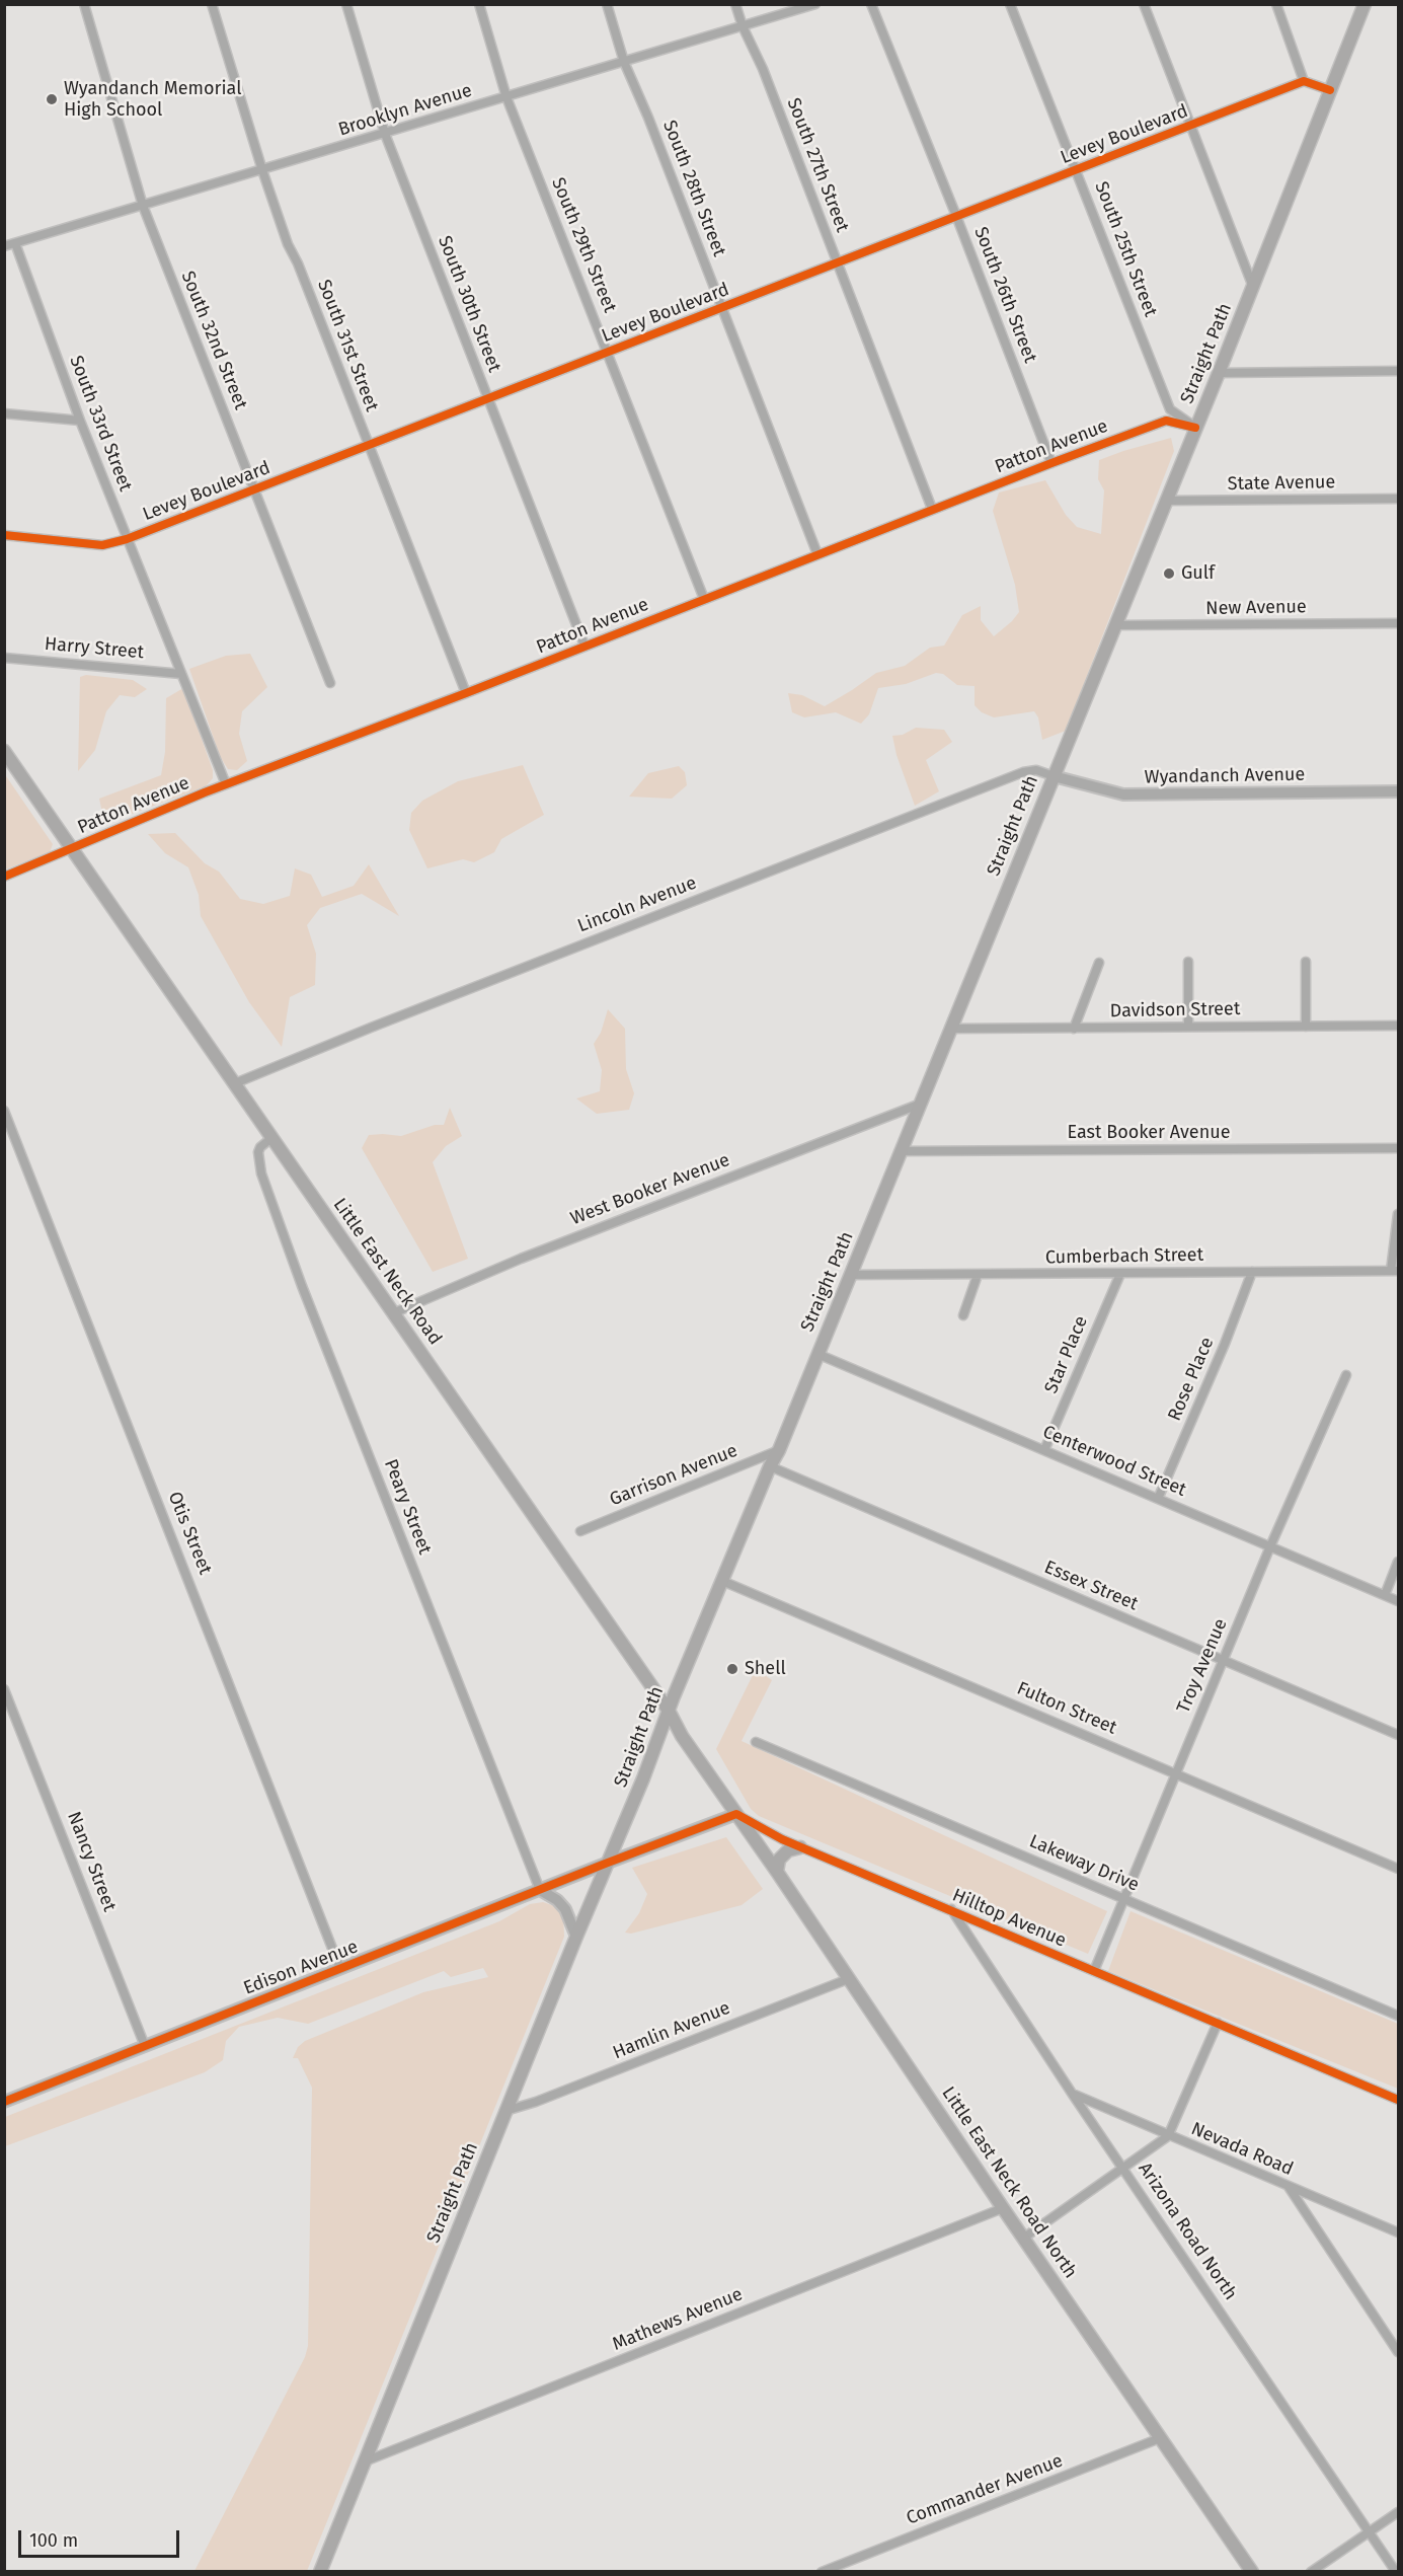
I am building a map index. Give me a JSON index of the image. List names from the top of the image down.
{
  "streets": {
    "main road": ["Straight Path", "Little East Neck Road", "Little East Neck Road North"],
    "street": [
      "Brooklyn Avenue",
      "Levey Boulevard",
      "South 27th Street",
      "South 28th Street",
      "South 29th Street",
      "South 25th Street",
      "South 26th Street",
      "South 30th Street",
      "South 32nd Street",
      "South 31st Street",
      "South 33rd Street",
      "Patton Avenue",
      "State Avenue",
      "New Avenue",
      "Harry Street",
      "Wyandanch Avenue",
      "Lincoln Avenue",
      "Davidson Street",
      "East Booker Avenue",
      "West Booker Avenue",
      "Cumberbach Street",
      "Star Place",
      "Rose Place",
      "Centerwood Street",
      "Garrison Avenue",
      "Peary Street",
      "Otis Street",
      "Essex Street",
      "Troy Avenue",
      "Fulton Street",
      "Nancy Street",
      "Lakeway Drive",
      "Hilltop Avenue",
      "Edison Avenue",
      "Hamlin Avenue",
      "Nevada Road",
      "Arizona Road North",
      "Mathews Avenue",
      "Commander Avenue"
    ]
  },
  "crossings": [
    ["Brooklyn Avenue", "South 27th Street"],
    ["Brooklyn Avenue", "South 28th Street"],
    ["Brooklyn Avenue", "South 29th Street"],
    ["Brooklyn Avenue", "South 30th Street"],
    ["Brooklyn Avenue", "South 32nd Street"],
    ["Brooklyn Avenue", "South 31st Street"],
    ["Brooklyn Avenue", "South 33rd Street"],
    ["Levey Boulevard", "South 27th Street"],
    ["Levey Boulevard", "South 28th Street"],
    ["Levey Boulevard", "South 29th Street"],
    ["Levey Boulevard", "South 25th Street"],
    ["Levey Boulevard", "South 26th Street"],
    ["Levey Boulevard", "South 30th Street"],
    ["Levey Boulevard", "South 32nd Street"],
    ["Levey Boulevard", "South 31st Street"],
    ["Levey Boulevard", "South 33rd Street"],
    ["South 27th Street", "Patton Avenue"],
    ["South 28th Street", "Patton Avenue"],
    ["South 29th Street", "Patton Avenue"],
    ["South 25th Street", "Straight Path"],
    ["South 25th Street", "Patton Avenue"],
    ["South 26th Street", "Patton Avenue"],
    ["South 30th Street", "Patton Avenue"],
    ["South 31st Street", "Patton Avenue"],
    ["Straight Path", "Patton Avenue"],
    ["Straight Path", "State Avenue"],
    ["Straight Path", "New Avenue"],
    ["Straight Path", "Wyandanch Avenue"],
    ["Straight Path", "Lincoln Avenue"],
    ["Straight Path", "Davidson Street"],
    ["Straight Path", "East Booker Avenue"],
    ["Straight Path", "West Booker Avenue"],
    ["Straight Path", "Cumberbach Street"],
    ["Straight Path", "Little East Neck Road"],
    ["Straight Path", "Centerwood Street"],
    ["Straight Path", "Garrison Avenue"],
    ["Straight Path", "Essex Street"],
    ["Straight Path", "Fulton Street"],
    ["Straight Path", "Edison Avenue"],
    ["Straight Path", "Hamlin Avenue"],
    ["Straight Path", "Mathews Avenue"],
    ["South 33rd Street", "Patton Avenue"],
    ["South 33rd Street", "Harry Street"],
    ["Patton Avenue", "Little East Neck Road"],
    ["Wyandanch Avenue", "Lincoln Avenue"],
    ["Lincoln Avenue", "Little East Neck Road"],
    ["West Booker Avenue", "Little East Neck Road"],
    ["Cumberbach Street", "Star Place"],
    ["Cumberbach Street", "Rose Place"],
    ["Little East Neck Road", "Peary Street"],
    ["Little East Neck Road", "Hilltop Avenue"],
    ["Little East Neck Road", "Little East Neck Road North"],
    ["Star Place", "Centerwood Street"],
    ["Rose Place", "Centerwood Street"],
    ["Centerwood Street", "Troy Avenue"],
    ["Peary Street", "Edison Avenue"],
    ["Otis Street", "Edison Avenue"],
    ["Essex Street", "Troy Avenue"],
    ["Troy Avenue", "Fulton Street"],
    ["Troy Avenue", "Lakeway Drive"],
    ["Troy Avenue", "Hilltop Avenue"],
    ["Nancy Street", "Edison Avenue"],
    ["Hilltop Avenue", "Little East Neck Road North"],
    ["Hilltop Avenue", "Arizona Road North"],
    ["Hamlin Avenue", "Little East Neck Road North"],
    ["Nevada Road", "Arizona Road North"],
    ["Little East Neck Road North", "Mathews Avenue"],
    ["Little East Neck Road North", "Commander Avenue"]
  ],
  "places": ["Wyandanch Memorial High School", "Gulf", "Shell"],
  "scale_bar": "100 m"
}
